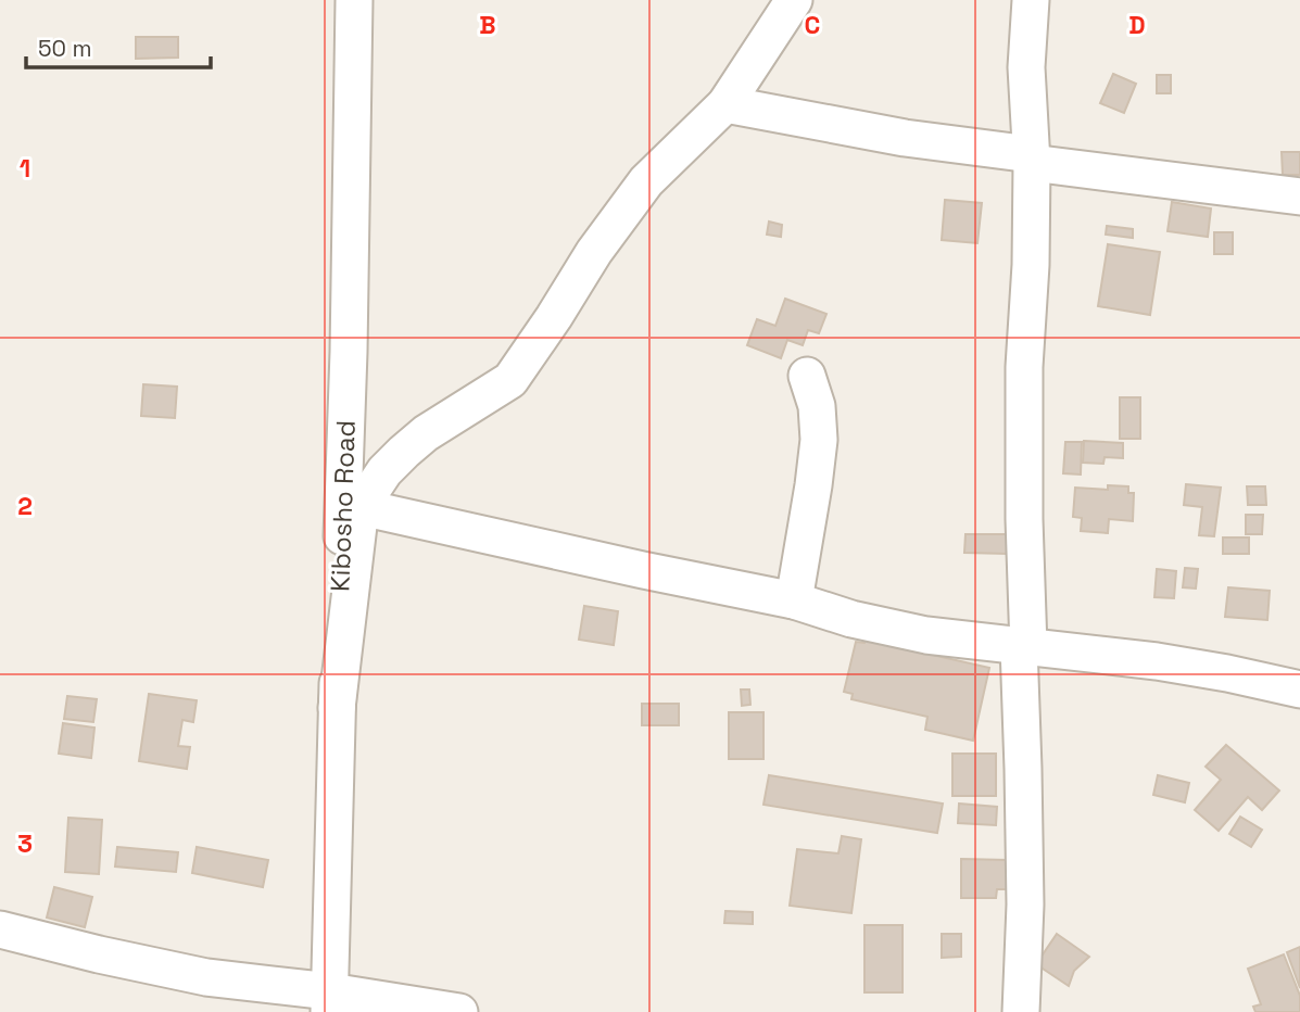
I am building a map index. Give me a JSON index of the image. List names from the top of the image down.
{
  "streets": {
    "street": ["Kibosho Road"]
  },
  "scale_bar": "50 m",
  "grid": {
    "columns": ["B", "C", "D"],
    "rows": ["1", "2", "3"]
  }
}
